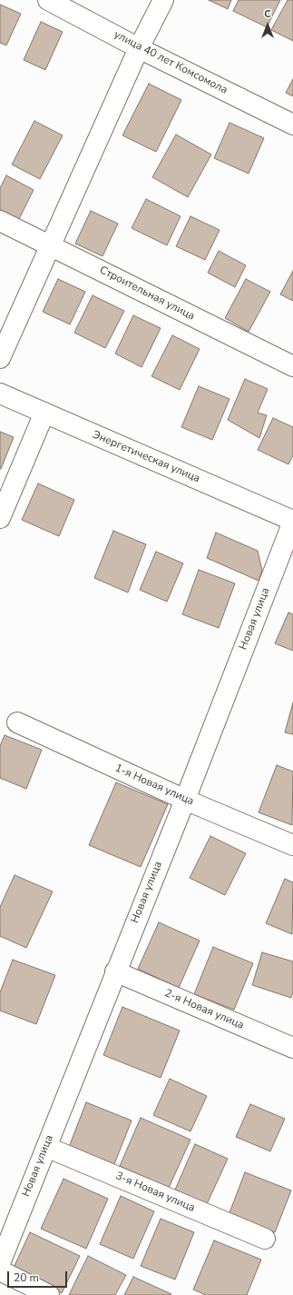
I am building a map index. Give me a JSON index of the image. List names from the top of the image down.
{
  "streets": {
    "street": [
      "улица 40 лет Комсомола",
      "Строительная улица",
      "Энергетическая улица",
      "Новая улица",
      "1-я Новая улица",
      "2-я Новая улица",
      "3-я Новая улица"
    ]
  },
  "crossings": [
    ["Энергетическая улица", "Новая улица"],
    ["Новая улица", "1-я Новая улица"],
    ["Новая улица", "2-я Новая улица"],
    ["Новая улица", "3-я Новая улица"]
  ],
  "scale_bar": "20 m",
  "north": "top"
}
